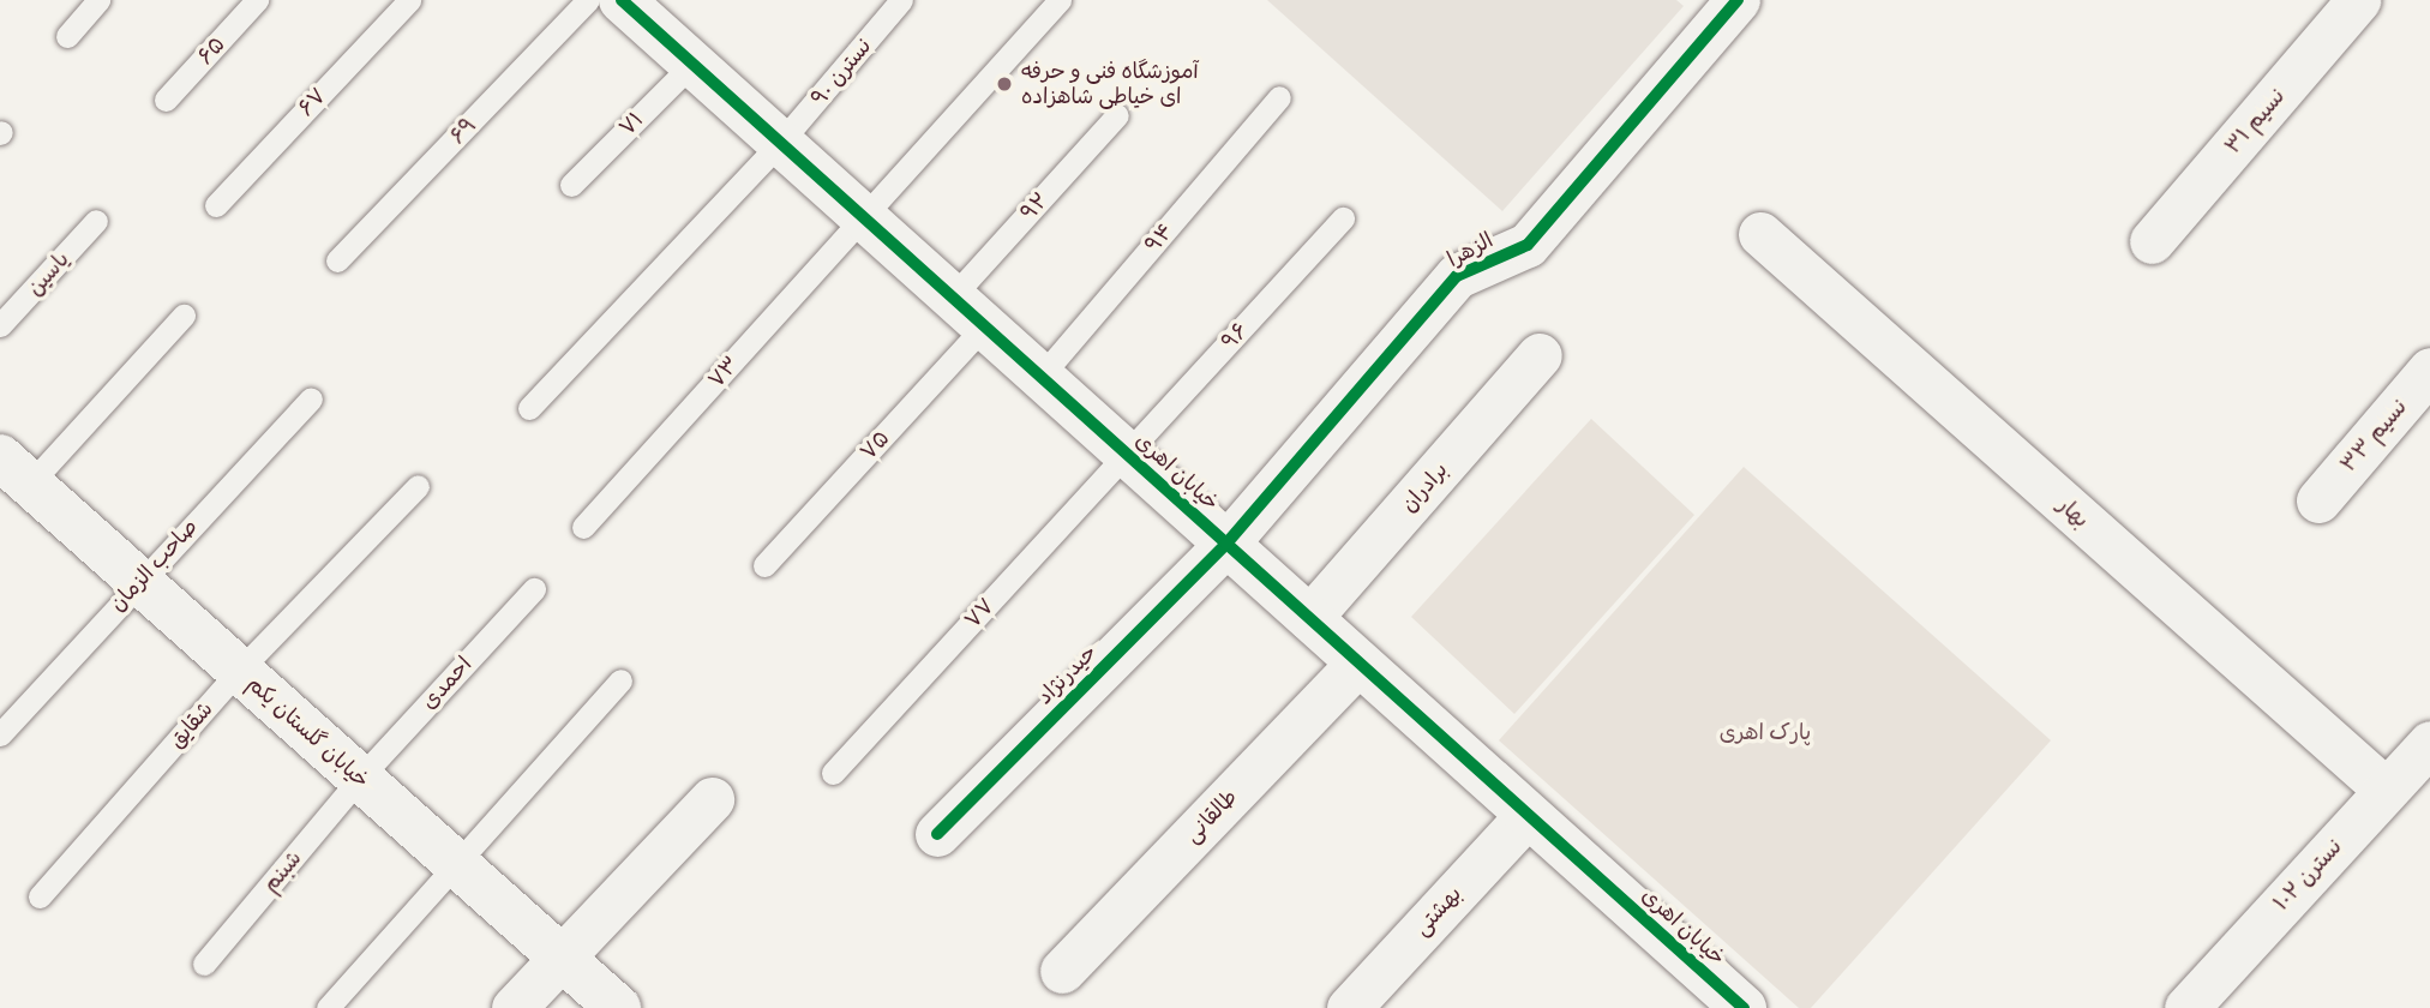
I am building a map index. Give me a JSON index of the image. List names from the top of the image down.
{
  "streets": {
    "street": [
      "نسیم ۳۱",
      "الزهرا",
      "نسیم ۳۳",
      "خیابان اهری",
      "برادران",
      "بهار",
      "حیدرنژاد",
      "خیابان گلستان یکم",
      "طالقانی",
      "نسترن ۱۰۲",
      "بهشتی"
    ],
    "lane": [
      "۶۵",
      "نسترن ۹۰",
      "۶۷",
      "۷۱",
      "۶۹",
      "۹۲",
      "۹۴",
      "یاسین",
      "۹۶",
      "۷۳",
      "۷۵",
      "صاحب الزمان",
      "۷۷",
      "احمدی",
      "شقایق",
      "شبنم"
    ]
  },
  "crossings": [
    ["نسترن ۹۰", "خیابان اهری"],
    ["۷۱", "خیابان اهری"],
    ["۶۹", "خیابان اهری"],
    ["۹۲", "۷۵"],
    ["۹۲", "خیابان اهری"],
    ["۹۴", "خیابان اهری"],
    ["الزهرا", "خیابان اهری"],
    ["الزهرا", "حیدرنژاد"],
    ["۹۶", "خیابان اهری"],
    ["۹۶", "۷۷"],
    ["۷۳", "خیابان اهری"],
    ["۷۵", "خیابان اهری"],
    ["خیابان اهری", "برادران"],
    ["خیابان اهری", "۷۷"],
    ["خیابان اهری", "حیدرنژاد"],
    ["خیابان اهری", "طالقانی"],
    ["خیابان اهری", "بهشتی"],
    ["بهار", "نسترن ۱۰۲"],
    ["صاحب الزمان", "خیابان گلستان یکم"],
    ["احمدی", "خیابان گلستان یکم"],
    ["احمدی", "شبنم"],
    ["شقایق", "خیابان گلستان یکم"],
    ["خیابان گلستان یکم", "شبنم"]
  ],
  "parks": ["پارک اهری"],
  "places": ["آموزشگاه فنی و حرفه ای خیاطی شاهزاده"]
}
